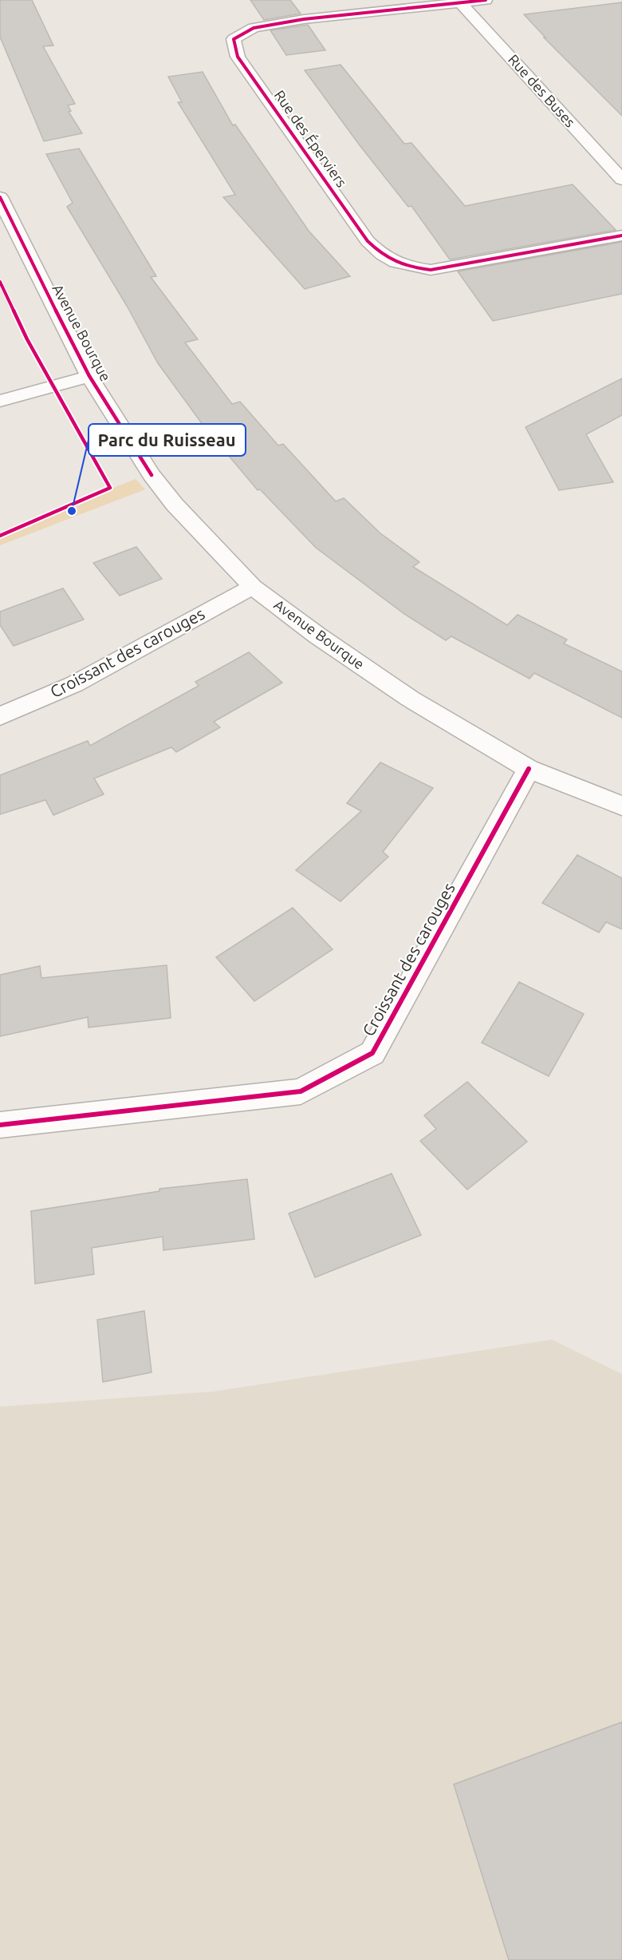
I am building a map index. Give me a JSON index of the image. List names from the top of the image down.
{
  "streets": {
    "street": [
      "Rue des Buses",
      "Rue des Éperviers",
      "Avenue Bourque",
      "Croissant des carouges"
    ]
  },
  "crossings": [
    ["Rue des Buses", "Rue des Éperviers"],
    ["Avenue Bourque", "Croissant des carouges"]
  ],
  "places": ["Parc du Ruisseau"]
}
